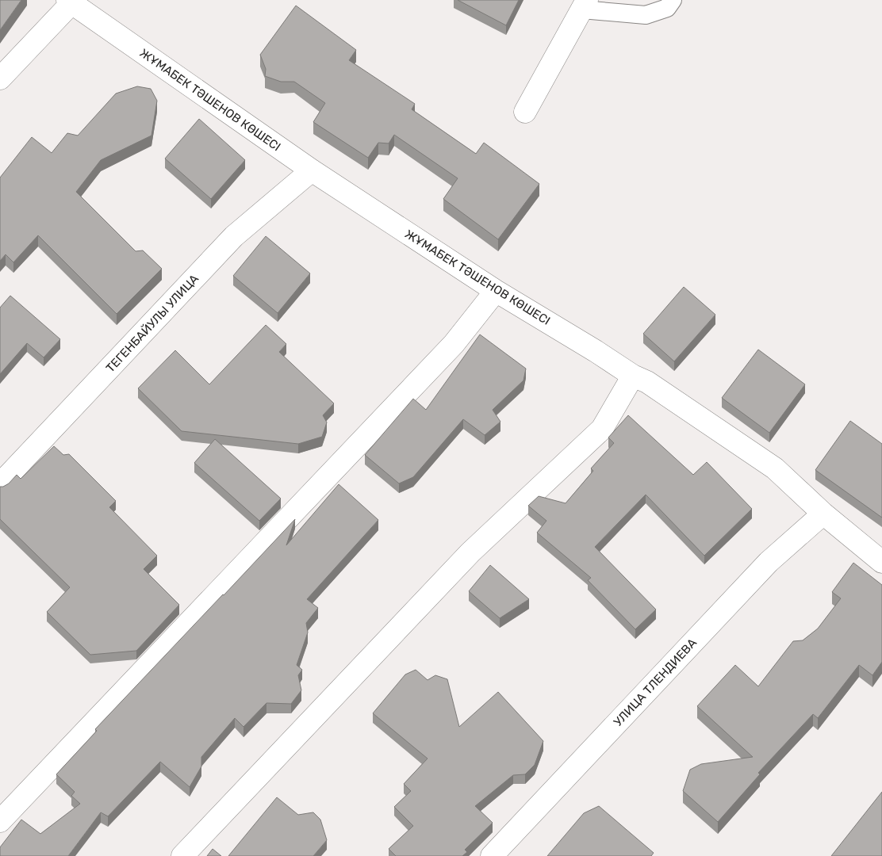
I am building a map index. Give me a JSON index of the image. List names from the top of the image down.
{
  "streets": {
    "street": ["ЖҰМАБЕК ТӘШЕНОВ КӨШЕСІ", "ТЕГЕНБАЙУЛЫ УЛИЦА", "УЛИЦА ТЛЕНДИЕВА"]
  },
  "crossings": [
    ["ЖҰМАБЕК ТӘШЕНОВ КӨШЕСІ", "ТЕГЕНБАЙУЛЫ УЛИЦА"],
    ["ЖҰМАБЕК ТӘШЕНОВ КӨШЕСІ", "УЛИЦА ТЛЕНДИЕВА"]
  ]
}
